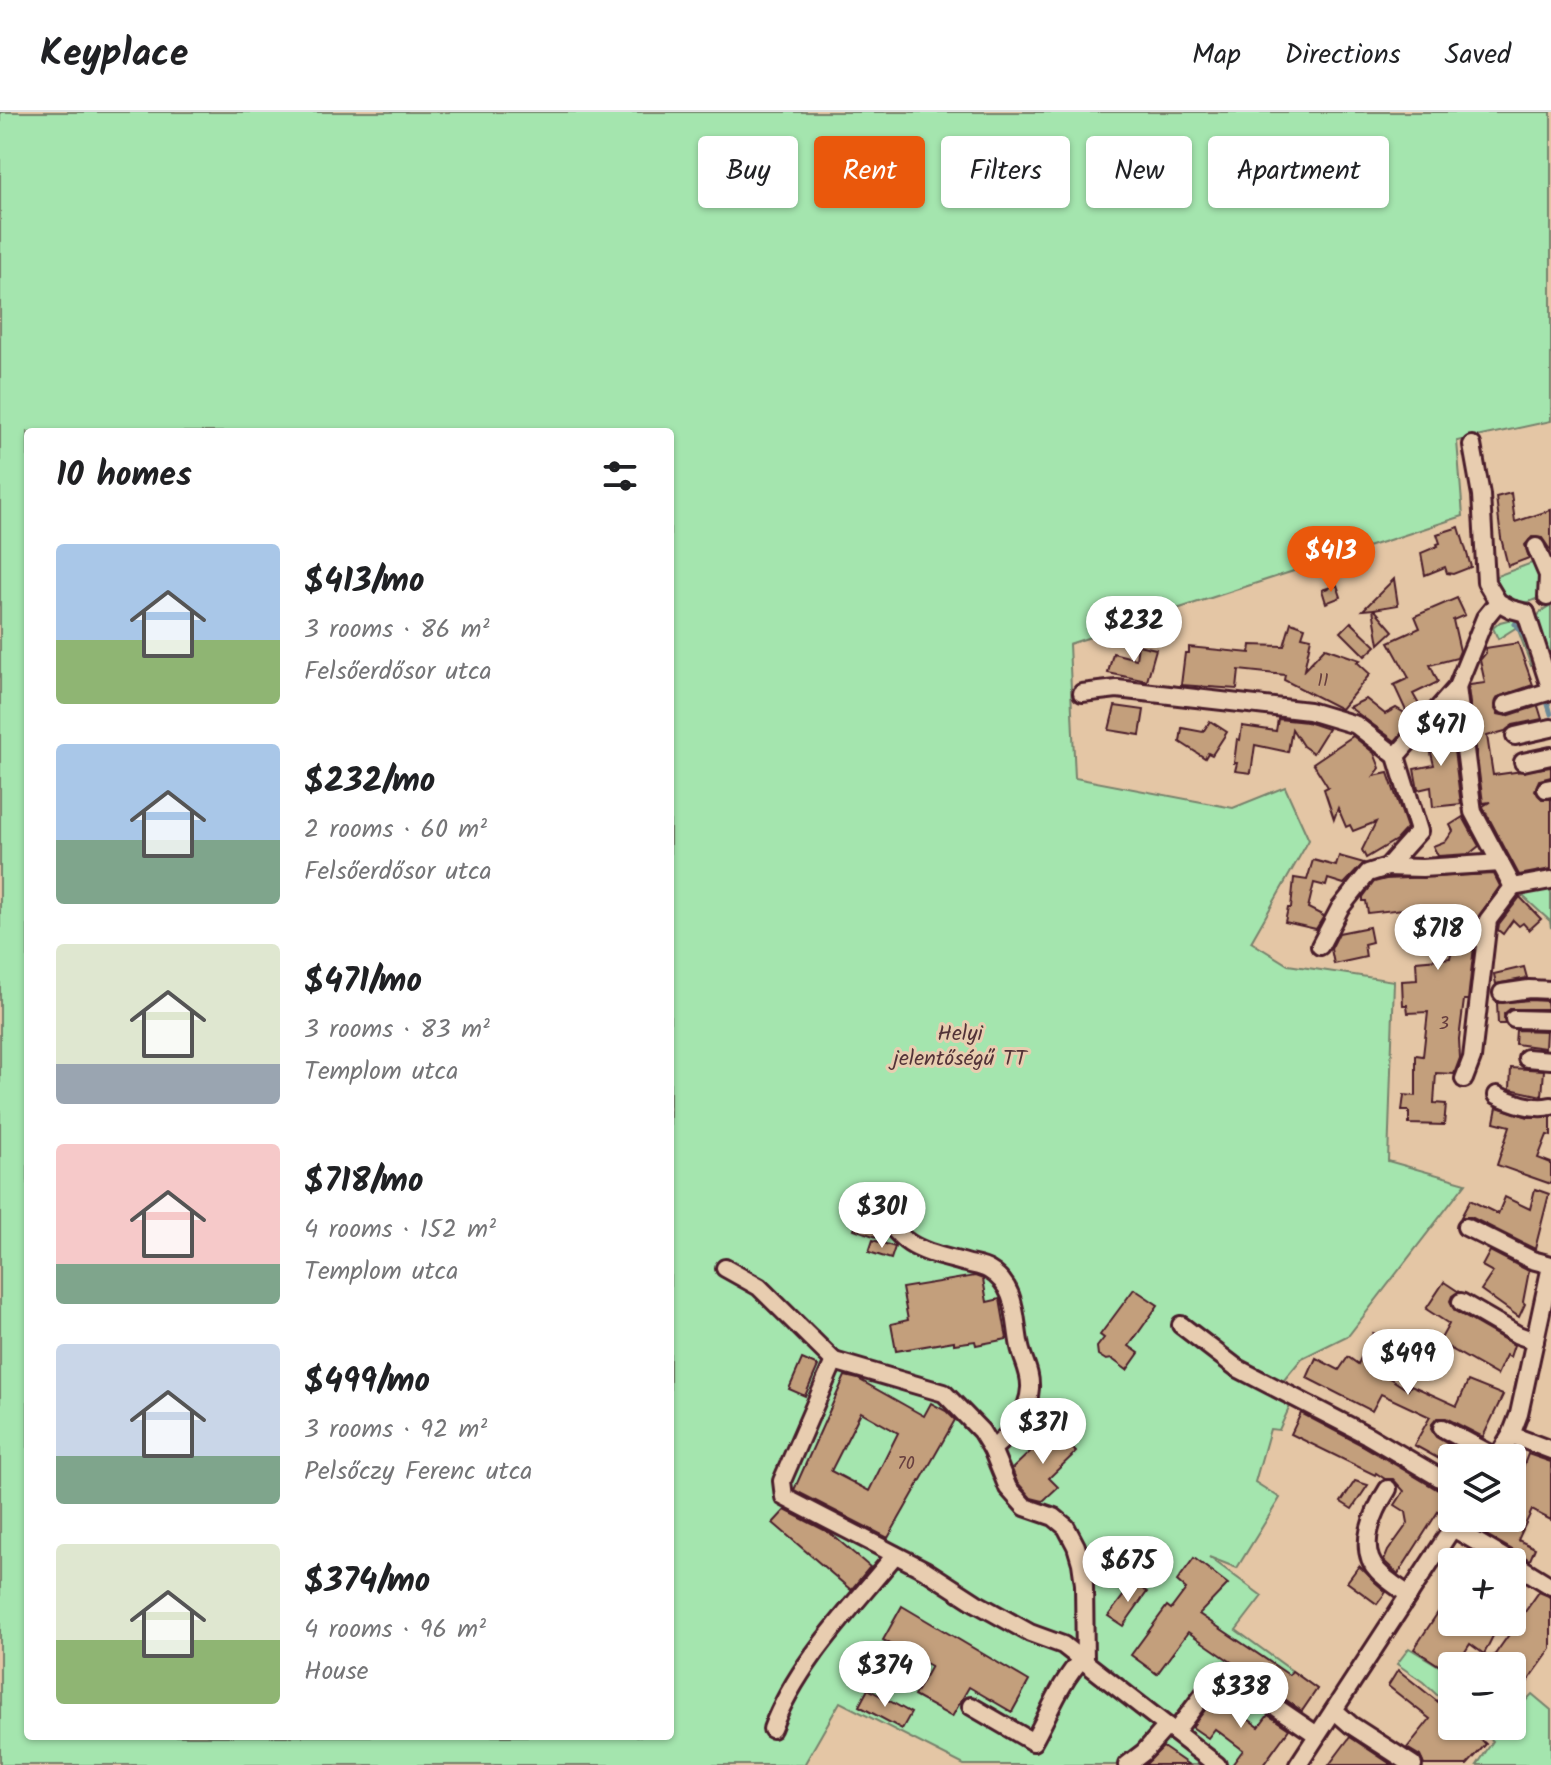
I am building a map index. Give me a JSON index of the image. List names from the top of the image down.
{
  "parks": ["Helyi jelentőségű TT"],
  "house_numbers": ["11", "3", "70"],
  "page": {
    "header": "Keyplace",
    "nav": ["Map", "Directions", "Saved"],
    "chip": [
      "Buy",
      "Rent",
      "Filters",
      "New",
      "Apartment"
    ],
    "heading": "10 homes",
    "list": [
      {
        "name": "$413/mo",
        "note": "3 rooms · 86 m² · Felsőerdősor utca"
      },
      {
        "name": "$232/mo",
        "note": "2 rooms · 60 m² · Felsőerdősor utca"
      },
      {
        "name": "$471/mo",
        "note": "3 rooms · 83 m² · Templom utca"
      },
      {
        "name": "$718/mo",
        "note": "4 rooms · 152 m² · Templom utca"
      },
      {
        "name": "$499/mo",
        "note": "3 rooms · 92 m² · Pelsőczy Ferenc utca"
      },
      {
        "name": "$374/mo",
        "note": "4 rooms · 96 m² · House"
      }
    ],
    "price": [
      "$413",
      "$232",
      "$471",
      "$718",
      "$301",
      "$499",
      "$371",
      "$675",
      "$374",
      "$338"
    ],
    "map_buttons": ["+", "−"]
  }
}
